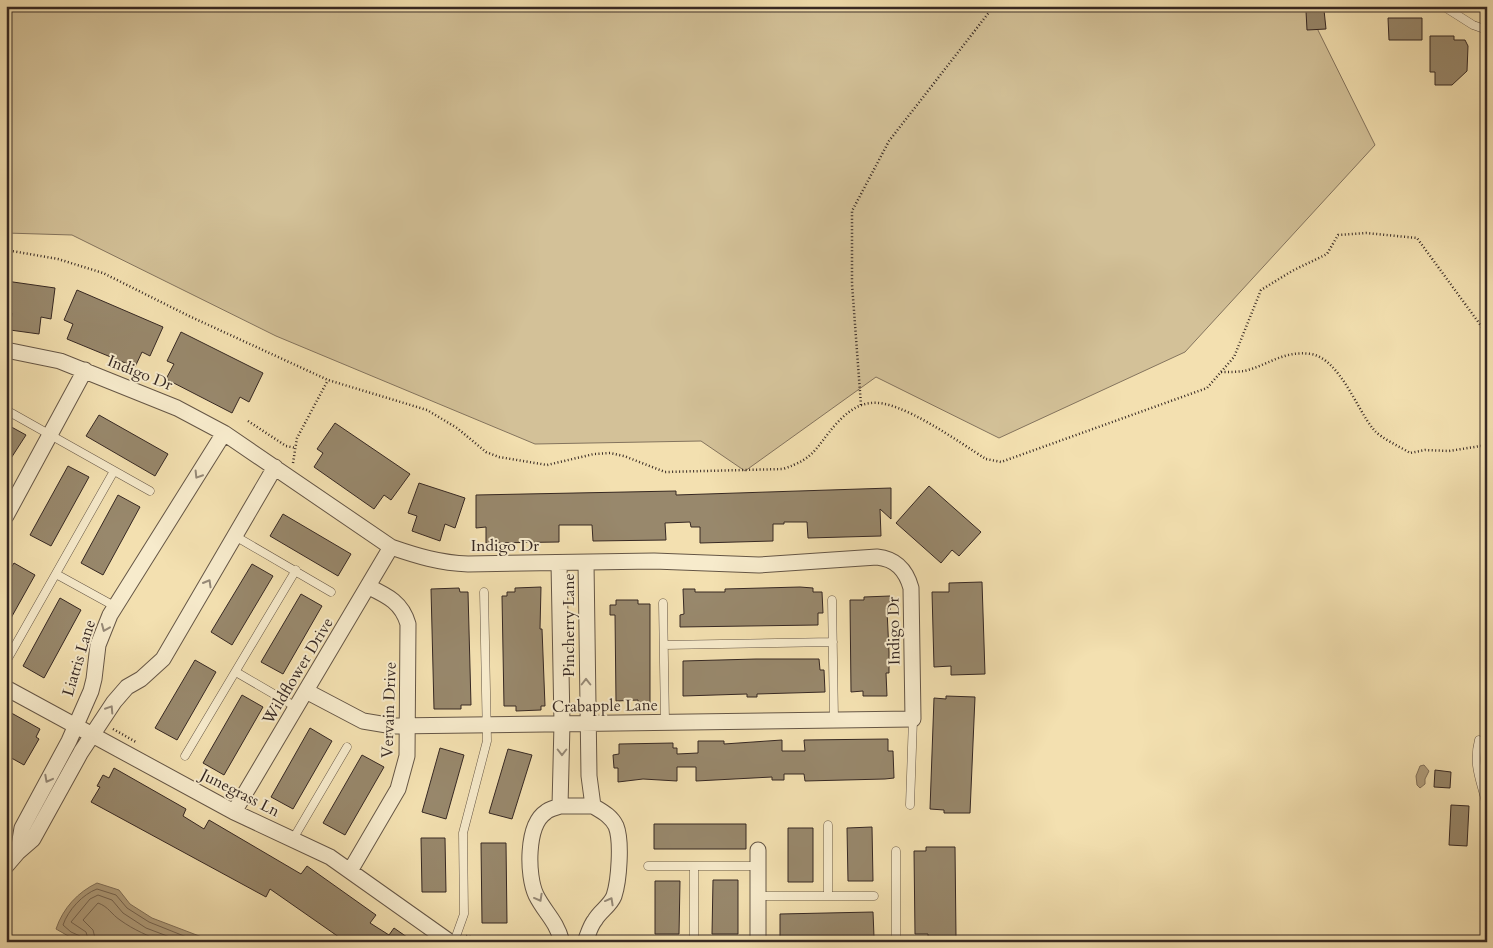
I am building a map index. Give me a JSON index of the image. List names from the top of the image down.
{
  "streets": {
    "street": [
      "Indigo Dr",
      "Pincherry Lane",
      "Liatris Lane",
      "Wildflower Drive",
      "Crabapple Lane",
      "Vervain Drive",
      "Junegrass Ln"
    ]
  },
  "crossings": [
    ["Indigo Dr", "Pincherry Lane"],
    ["Indigo Dr", "Liatris Lane"],
    ["Indigo Dr", "Wildflower Drive"],
    ["Indigo Dr", "Crabapple Lane"],
    ["Pincherry Lane", "Crabapple Lane"],
    ["Liatris Lane", "Junegrass Ln"],
    ["Wildflower Drive", "Crabapple Lane"],
    ["Wildflower Drive", "Vervain Drive"],
    ["Wildflower Drive", "Junegrass Ln"],
    ["Crabapple Lane", "Vervain Drive"],
    ["Vervain Drive", "Junegrass Ln"]
  ]
}
